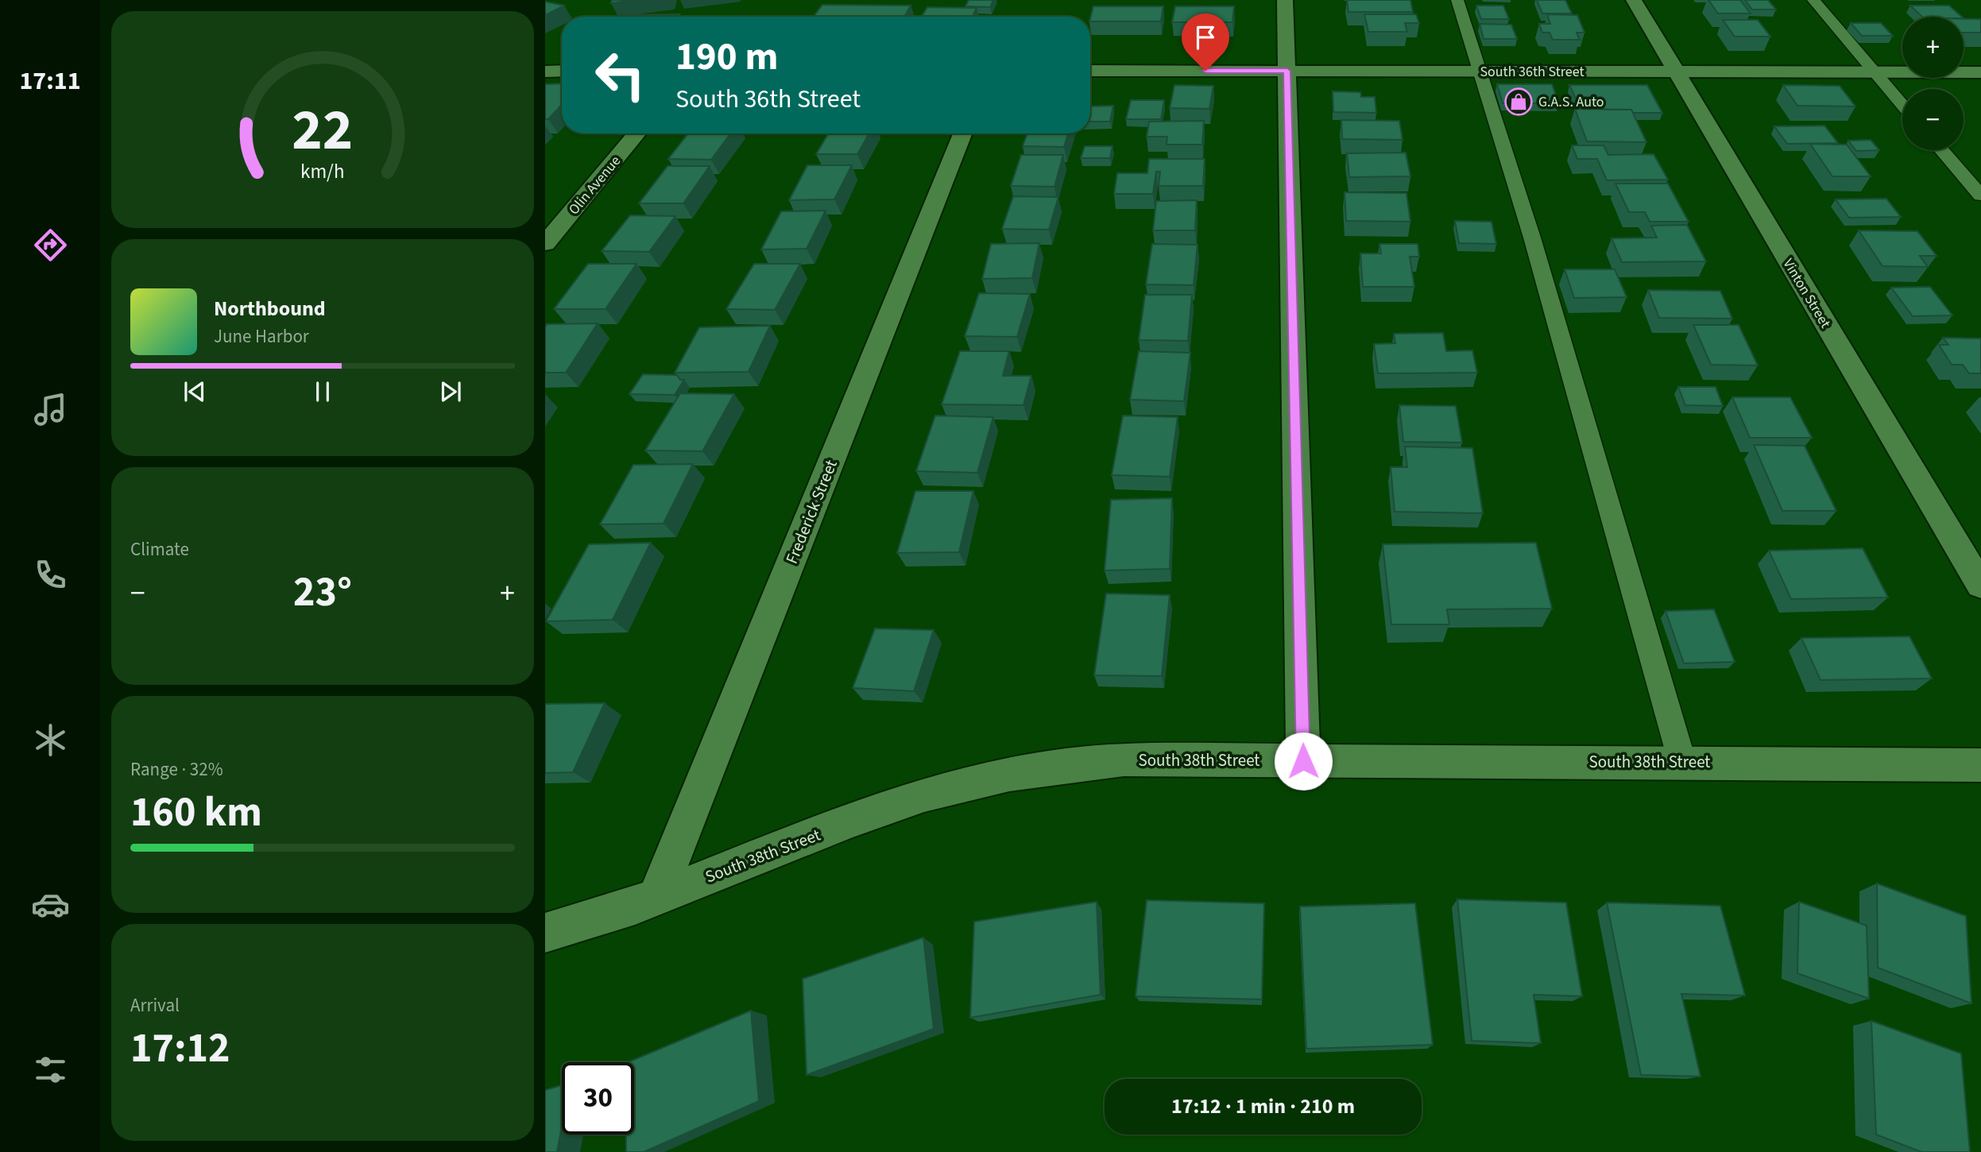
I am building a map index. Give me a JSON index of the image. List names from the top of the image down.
{
  "streets": {
    "street": [
      "South 36th Street",
      "Olin Avenue",
      "Vinton Street",
      "Frederick Street",
      "South 38th Street"
    ]
  },
  "crossings": [
    ["South 36th Street", "Vinton Street"],
    ["Frederick Street", "South 38th Street"]
  ],
  "places": {
    "shop": ["G.A.S. Auto"]
  },
  "page": {
    "tabs": "17:11",
    "map_buttons": ["+", "−"],
    "turn": ["190 m", "South 36th Street"],
    "song": ["Northbound", "June Harbor"],
    "tile": [
      "Climate",
      ["Range · 32%", "160 km"],
      ["Arrival", "17:12"]
    ],
    "heat": ["−", "23°", "+"],
    "limit": "30",
    "trip": "17:12 · 1 min · 210 m",
    "gauge": ["22", "km/h"]
  }
}
